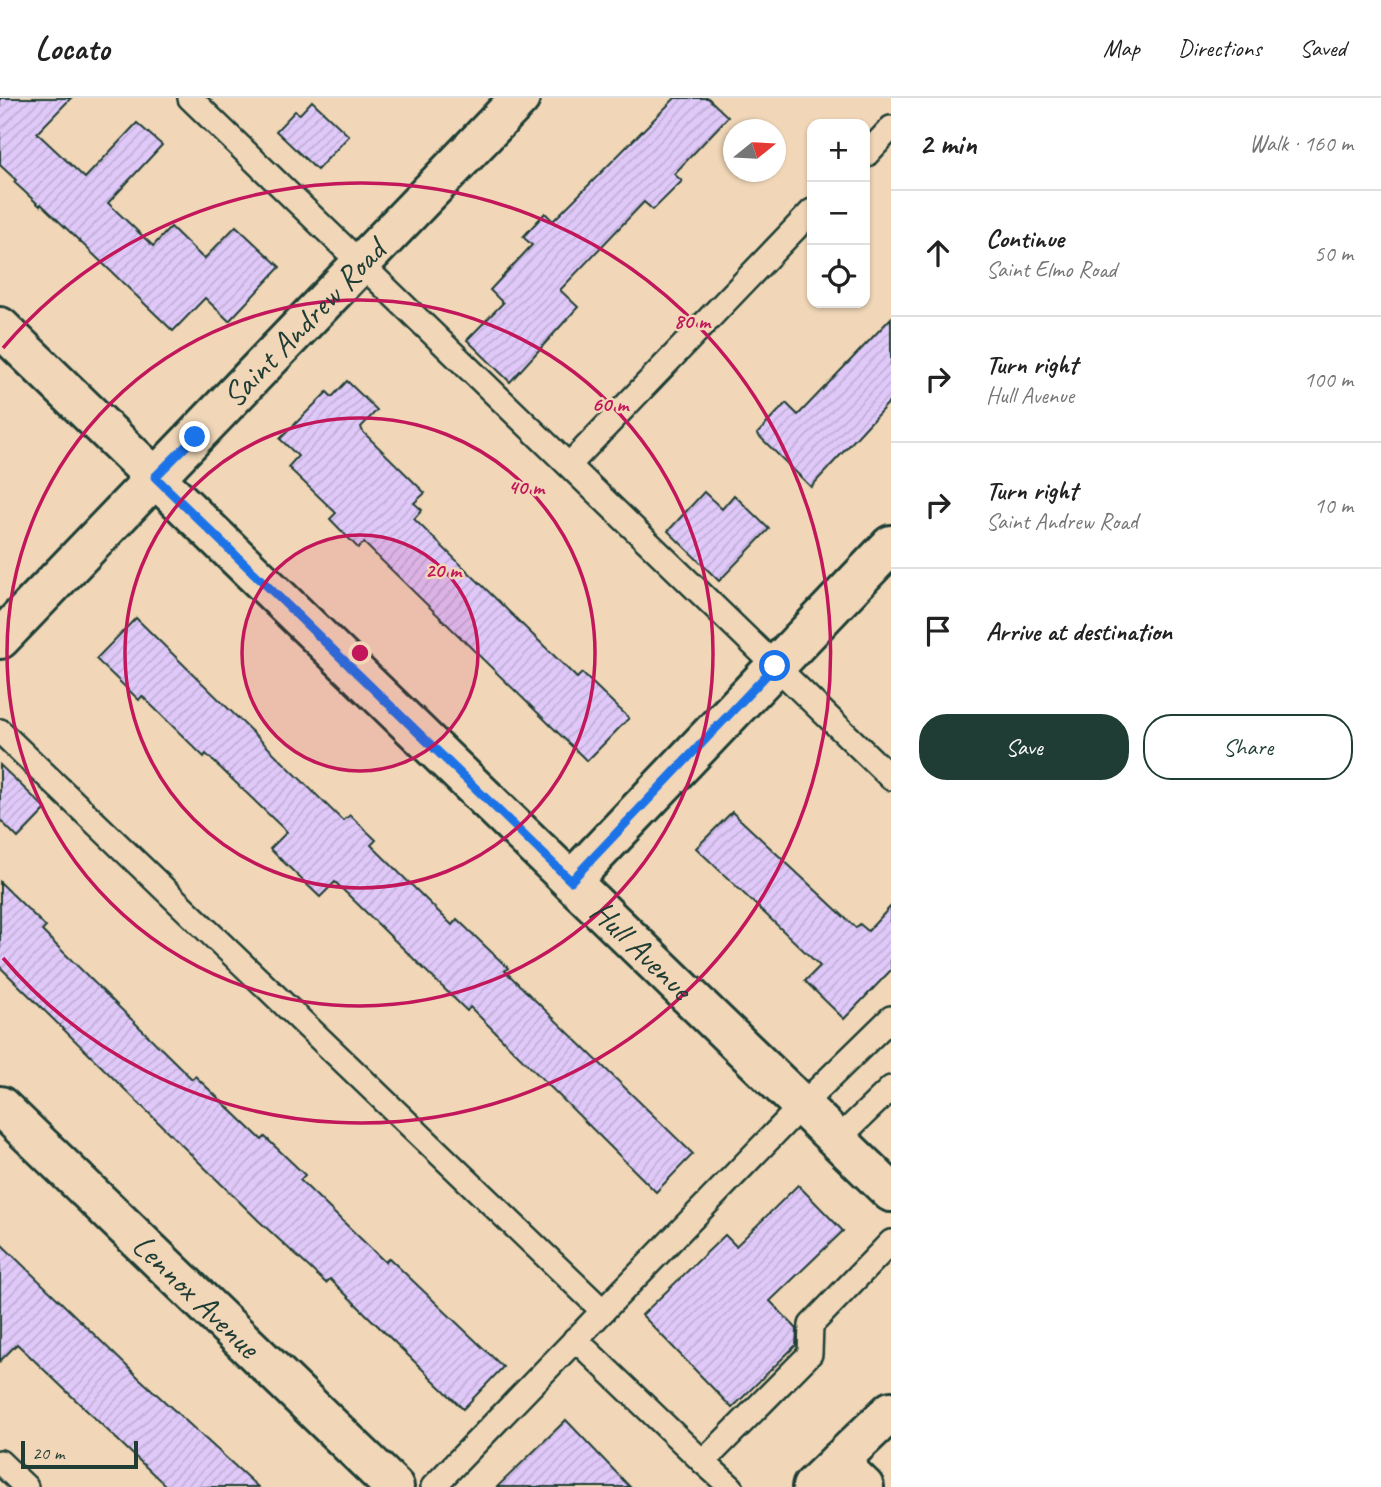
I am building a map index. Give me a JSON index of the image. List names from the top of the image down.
{
  "streets": {
    "street": ["Saint Andrew Road", "Hull Avenue", "Lennox Avenue"]
  },
  "crossings": [
    ["Saint Andrew Road", "Hull Avenue"]
  ],
  "scale_bar": "20 m",
  "north": "right",
  "page": {
    "header": "Locato",
    "nav": ["Map", "Directions", "Saved"],
    "heading": ["2 min", "Walk · 160 m"],
    "map_buttons": ["+", "−"],
    "list": [
      ["Continue", "Saint Elmo Road", "50 m"],
      ["Turn right", "Hull Avenue", "100 m"],
      ["Turn right", "Saint Andrew Road", "10 m"],
      "Arrive at destination"
    ],
    "buttons": ["Save", "Share"],
    "scale": "20 m"
  },
  "rings": [
    "80 m",
    "60 m",
    "40 m",
    "20 m"
  ]
}
